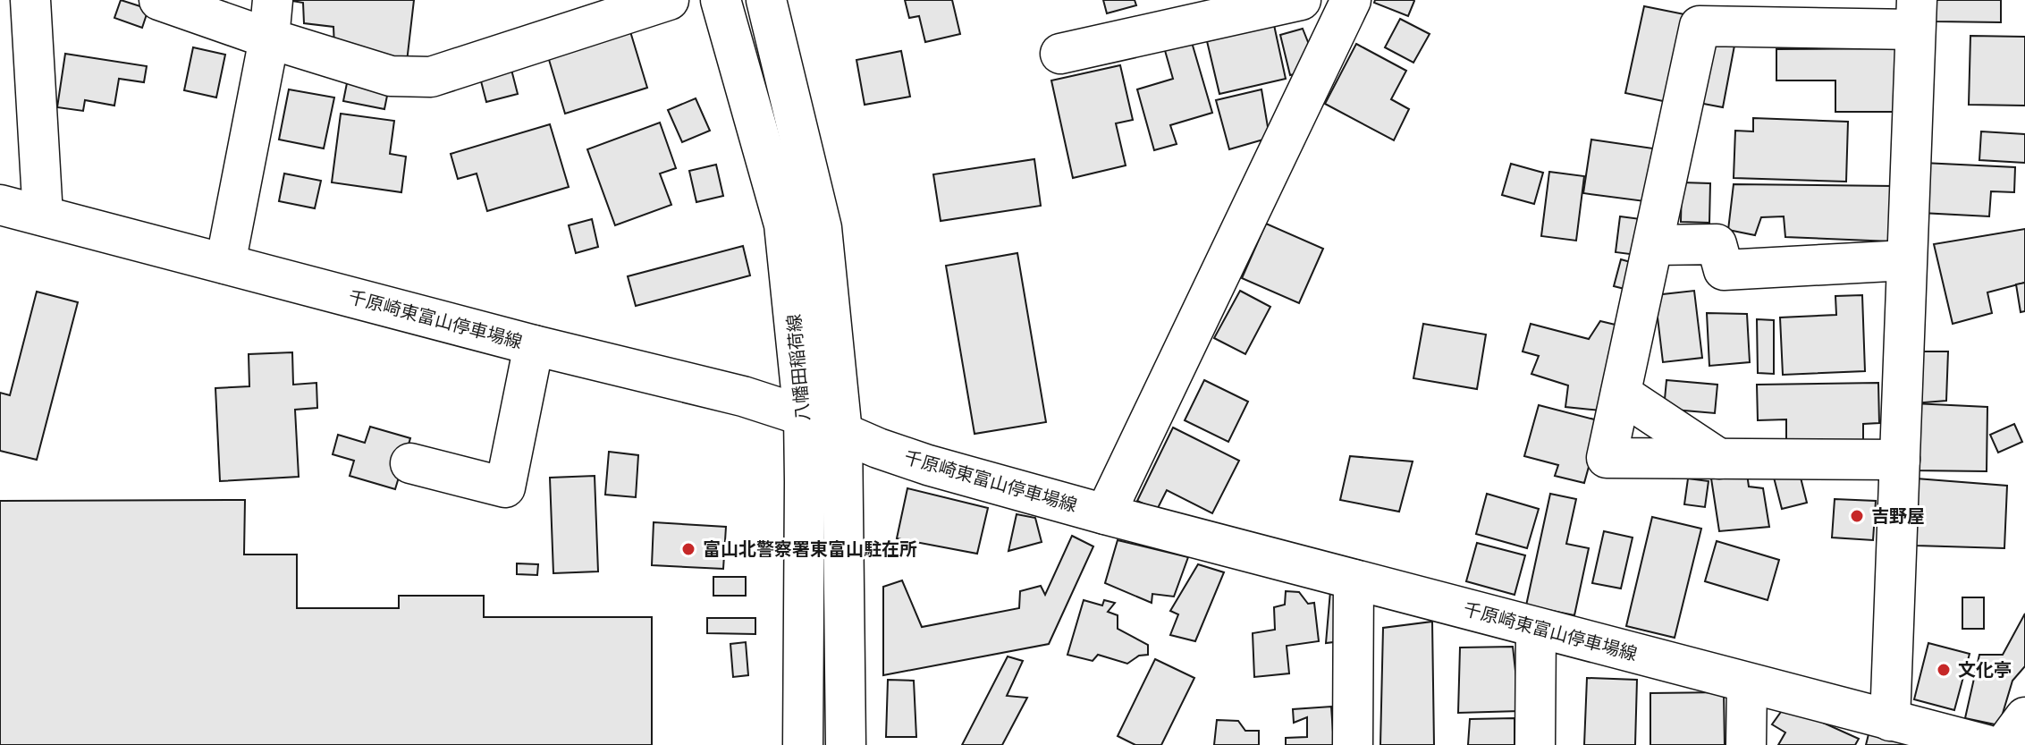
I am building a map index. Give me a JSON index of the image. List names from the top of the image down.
{
  "streets": {
    "street": ["千原崎東富山停車場線", "八幡田稲荷線"]
  },
  "crossings": [
    ["千原崎東富山停車場線", "八幡田稲荷線"]
  ],
  "places": ["吉野屋", "富山北警察署東富山駐在所", "文化亭"]
}
